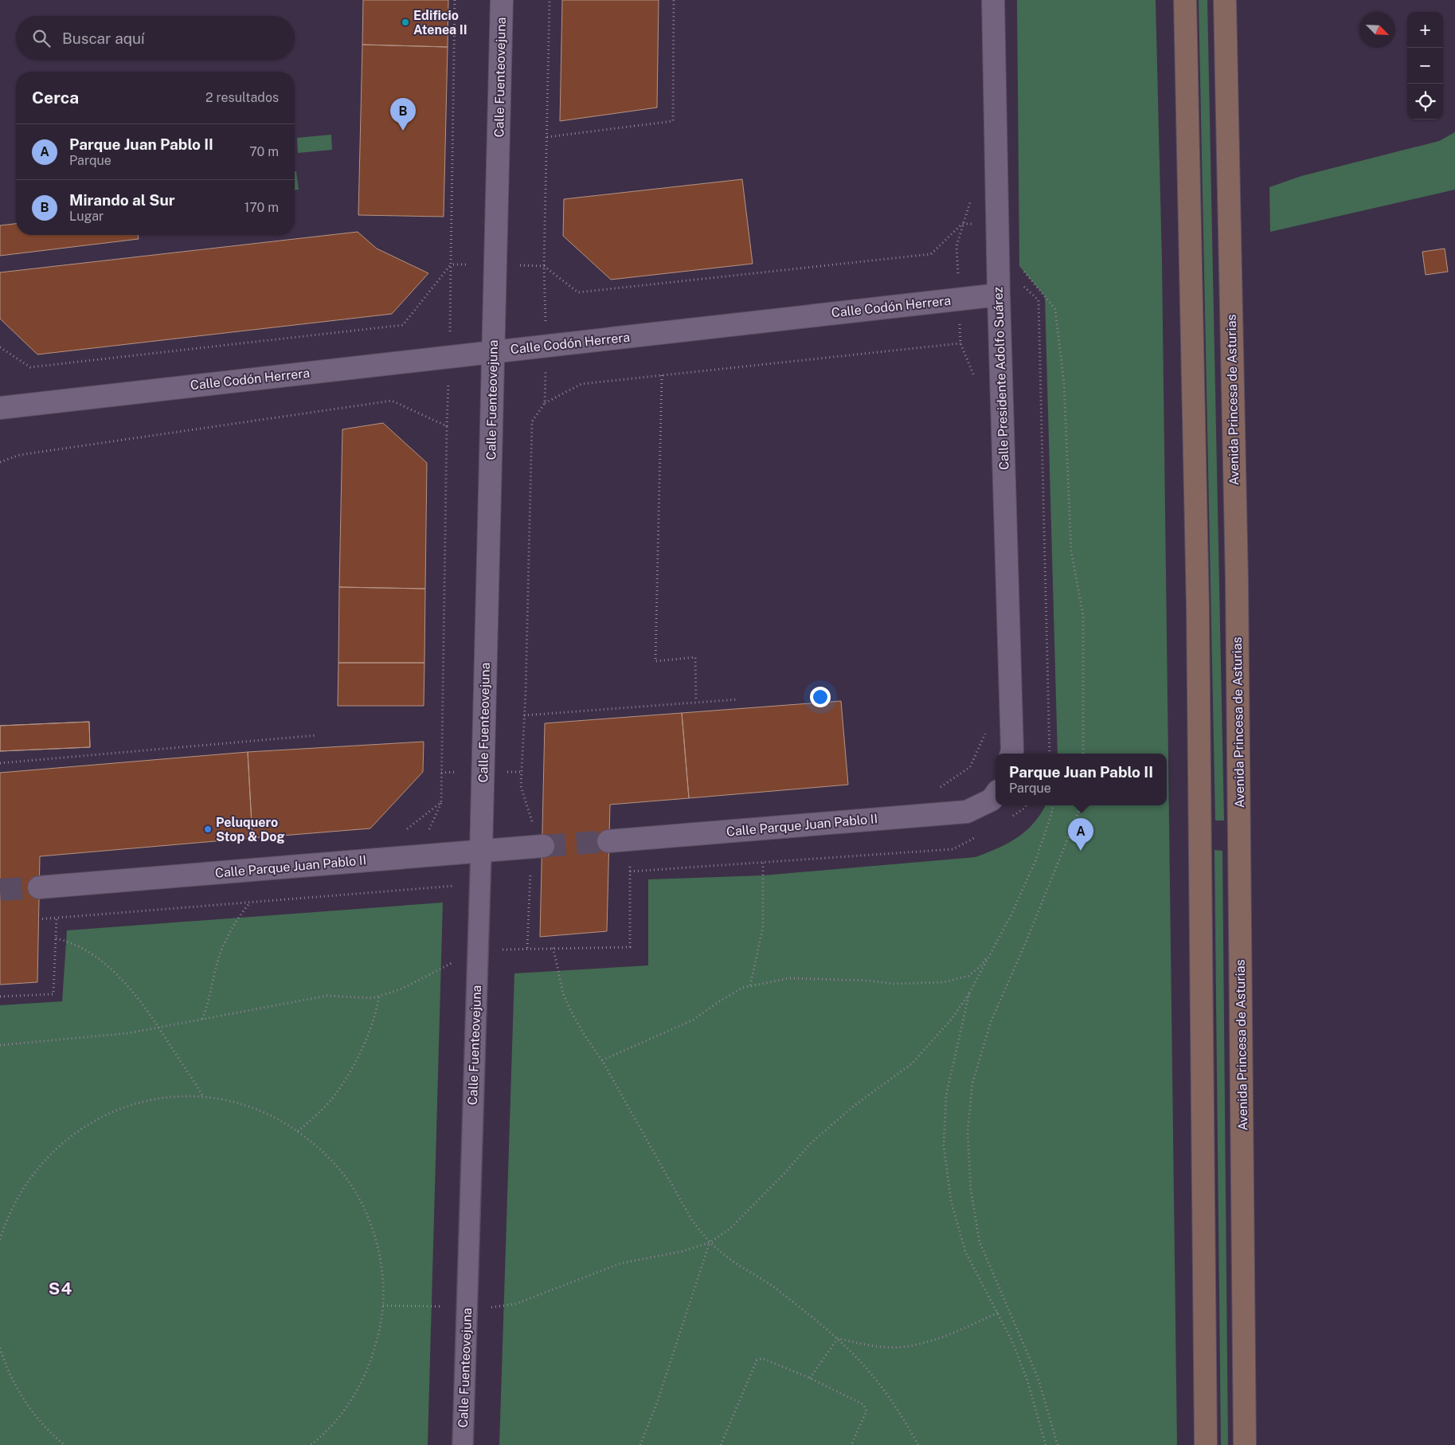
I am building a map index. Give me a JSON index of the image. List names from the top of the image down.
{
  "streets": {
    "main road": ["Avenida Princesa de Asturias"],
    "street": [
      "Calle Fuenteovejuna",
      "Calle Codón Herrera",
      "Calle Presidente Adolfo Suárez",
      "Calle Parque Juan Pablo II"
    ]
  },
  "crossings": [
    ["Calle Fuenteovejuna", "Calle Codón Herrera"],
    ["Calle Fuenteovejuna", "Calle Parque Juan Pablo II"],
    ["Calle Codón Herrera", "Calle Presidente Adolfo Suárez"]
  ],
  "districts": ["S4"],
  "places": ["Edificio Atenea II", "Peluquero Stop & Dog"],
  "north": "bottom right",
  "page": {
    "map_buttons": ["+", "−"],
    "search": "Buscar aquí",
    "heading": ["Cerca", "2 resultados"],
    "pins": ["B", "A"],
    "list": [
      {
        "mark": "A",
        "name": "Parque Juan Pablo II",
        "note": "Parque",
        "value": "70 m"
      },
      {
        "mark": "B",
        "name": "Mirando al Sur",
        "note": "Lugar",
        "value": "170 m"
      }
    ],
    "popup": ["Parque Juan Pablo II", "Parque"]
  }
}
